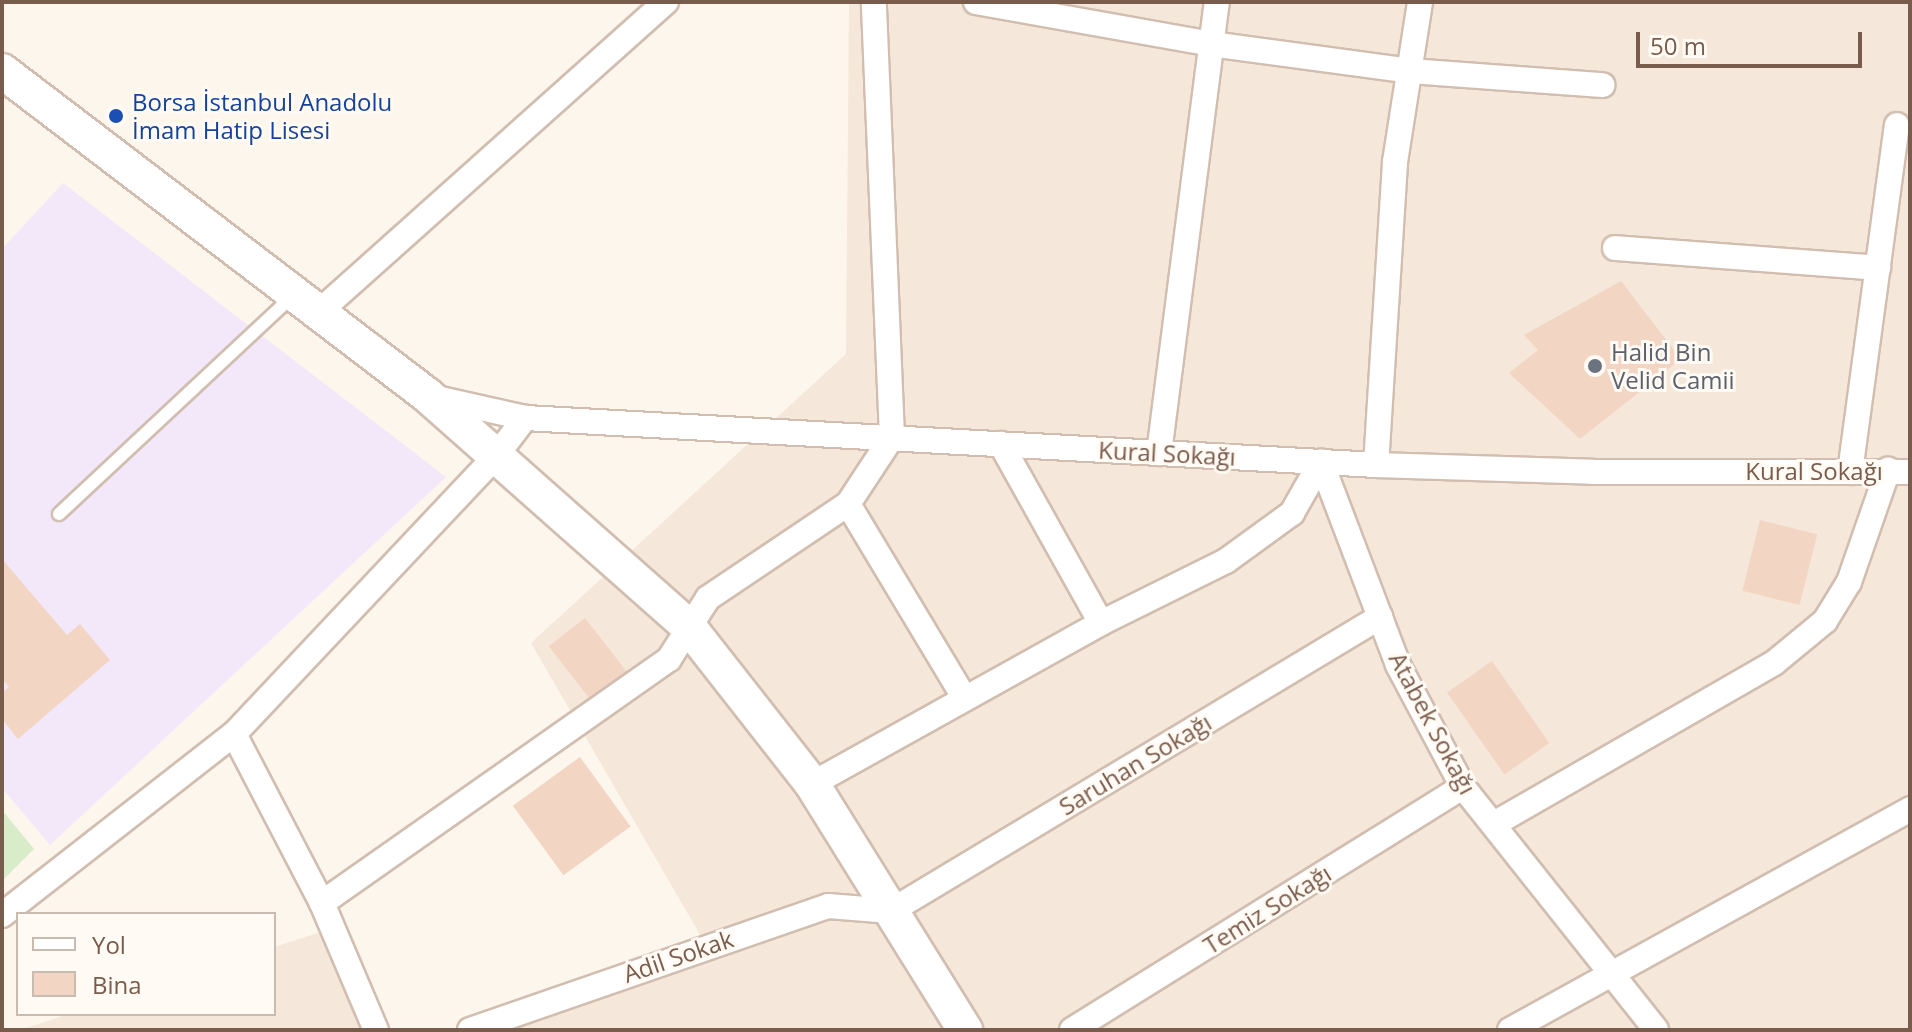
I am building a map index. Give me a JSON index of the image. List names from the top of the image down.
{
  "streets": {
    "street": [
      "Kural Sokağı",
      "Atabek Sokağı",
      "Saruhan Sokağı",
      "Temiz Sokağı",
      "Adil Sokak"
    ]
  },
  "crossings": [
    ["Kural Sokağı", "Atabek Sokağı"],
    ["Atabek Sokağı", "Saruhan Sokağı"],
    ["Atabek Sokağı", "Temiz Sokağı"],
    ["Saruhan Sokağı", "Adil Sokak"]
  ],
  "places": ["Borsa İstanbul Anadolu İmam Hatip Lisesi", "Halid Bin Velid Camii"],
  "legend": ["Yol", "Bina"],
  "scale_bar": "50 m"
}
